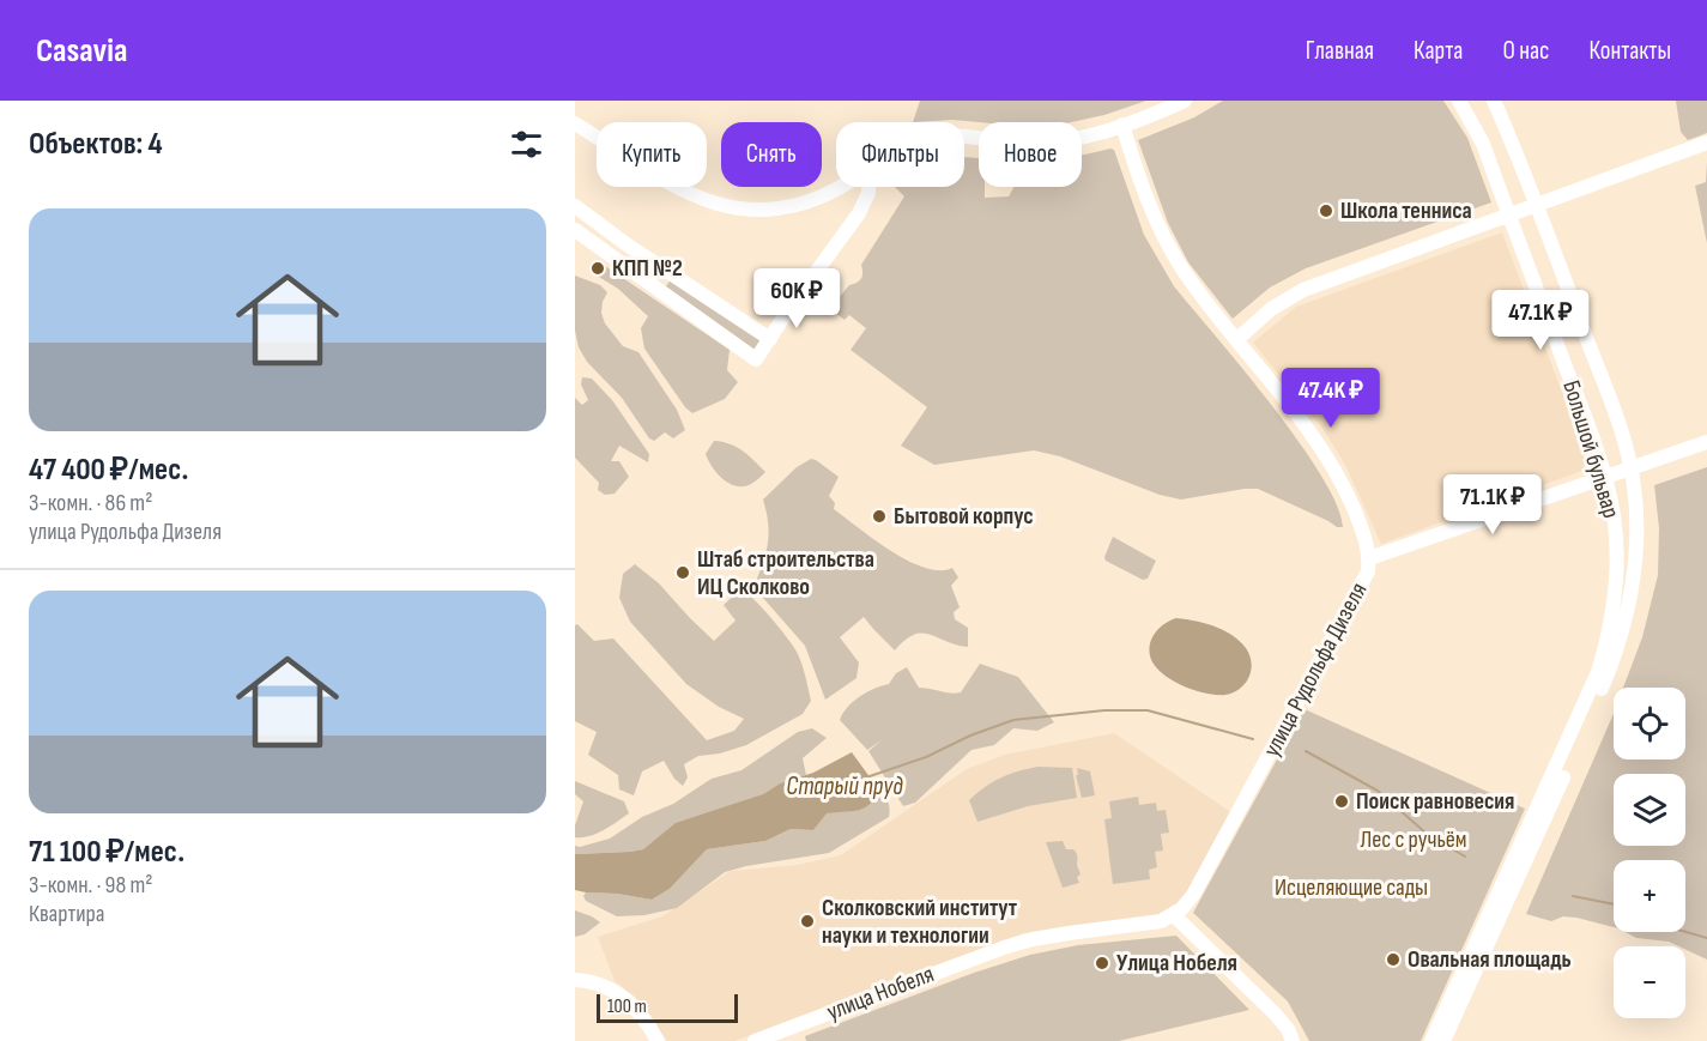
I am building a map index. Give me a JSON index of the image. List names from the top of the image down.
{
  "streets": {
    "street": ["Большой бульвар", "улица Рудольфа Дизеля", "улица Нобеля"]
  },
  "crossings": [
    ["улица Рудольфа Дизеля", "улица Нобеля"]
  ],
  "water": ["Старый пруд"],
  "parks": ["Лес с ручьём", "Исцеляющие сады"],
  "places": [
    "Школа тенниса",
    "КПП №2",
    "Бытовой корпус",
    "Штаб строительства ИЦ Сколково",
    "Поиск равновесия",
    "Сколковский институт науки и технологии",
    "Овальная площадь",
    "Улица Нобеля"
  ],
  "scale_bar": "100 m",
  "page": {
    "header": "Casavia",
    "nav": [
      "Главная",
      "Карта",
      "О нас",
      "Контакты"
    ],
    "heading": "Объектов: 4",
    "chip": [
      "Купить",
      "Снять",
      "Фильтры",
      "Новое"
    ],
    "list": [
      {
        "name": "47 400 ₽/мес.",
        "note": "3-комн. · 86 m² · улица Рудольфа Дизеля"
      },
      {
        "name": "71 100 ₽/мес.",
        "note": "3-комн. · 98 m² · Квартира"
      }
    ],
    "price": [
      "60K ₽",
      "47.1K ₽",
      "47.4K ₽",
      "71.1K ₽"
    ],
    "map_buttons": ["+", "−"],
    "scale": "100 m"
  }
}
